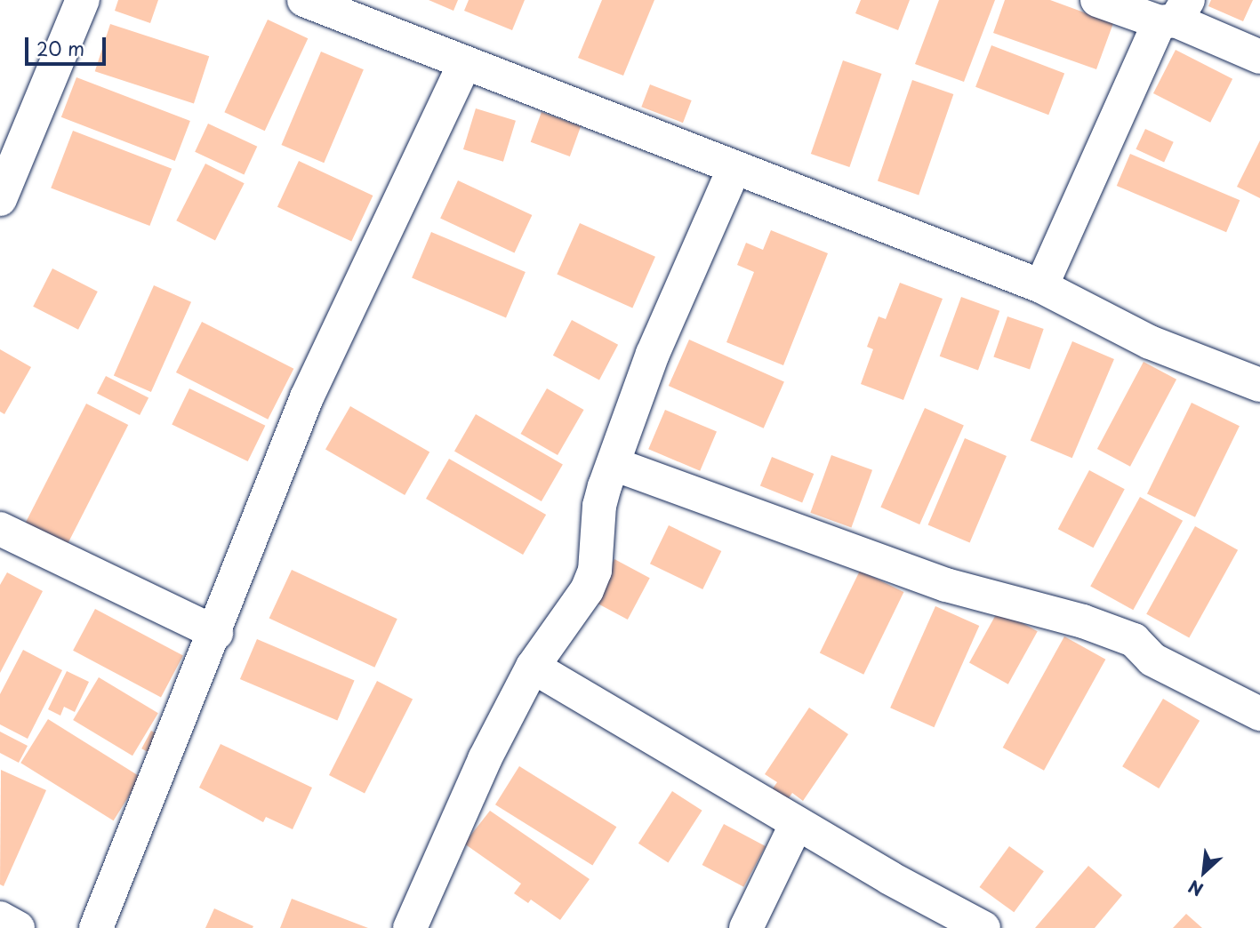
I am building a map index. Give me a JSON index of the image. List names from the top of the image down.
{
  "scale_bar": "20 m",
  "north": "bottom left"
}
